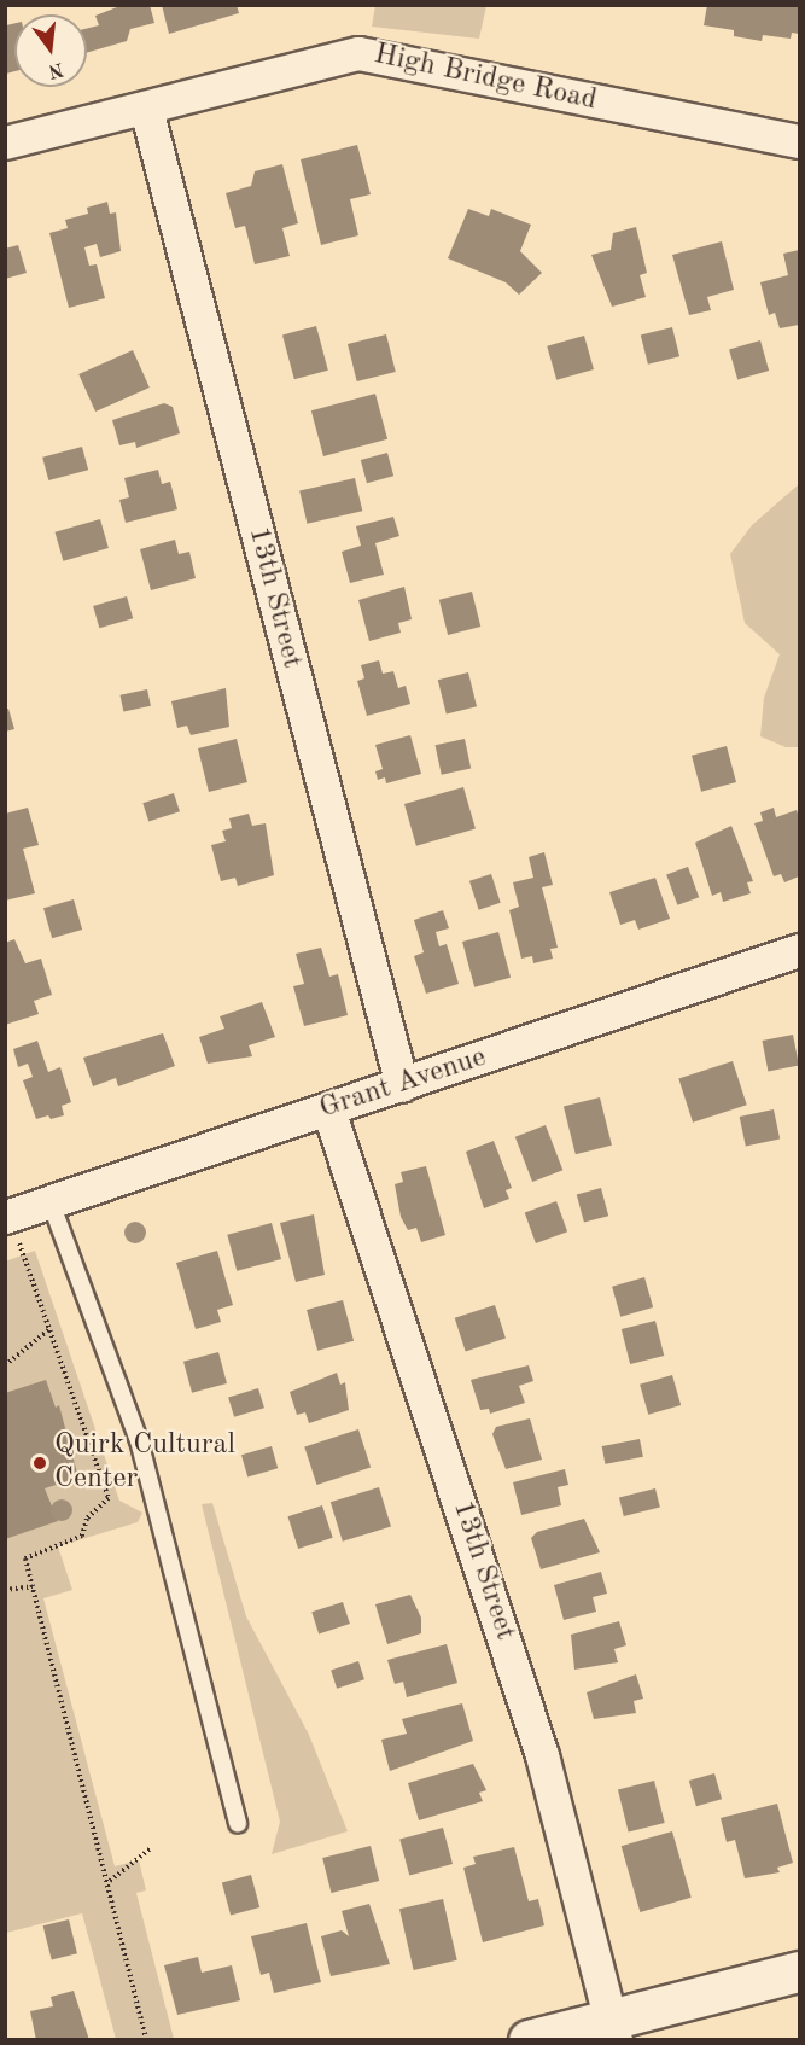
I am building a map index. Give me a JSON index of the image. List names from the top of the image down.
{
  "streets": {
    "street": ["High Bridge Road", "13th Street", "Grant Avenue"]
  },
  "crossings": [
    ["High Bridge Road", "13th Street"],
    ["13th Street", "Grant Avenue"]
  ],
  "places": ["Quirk Cultural Center"],
  "north": "bottom"
}
